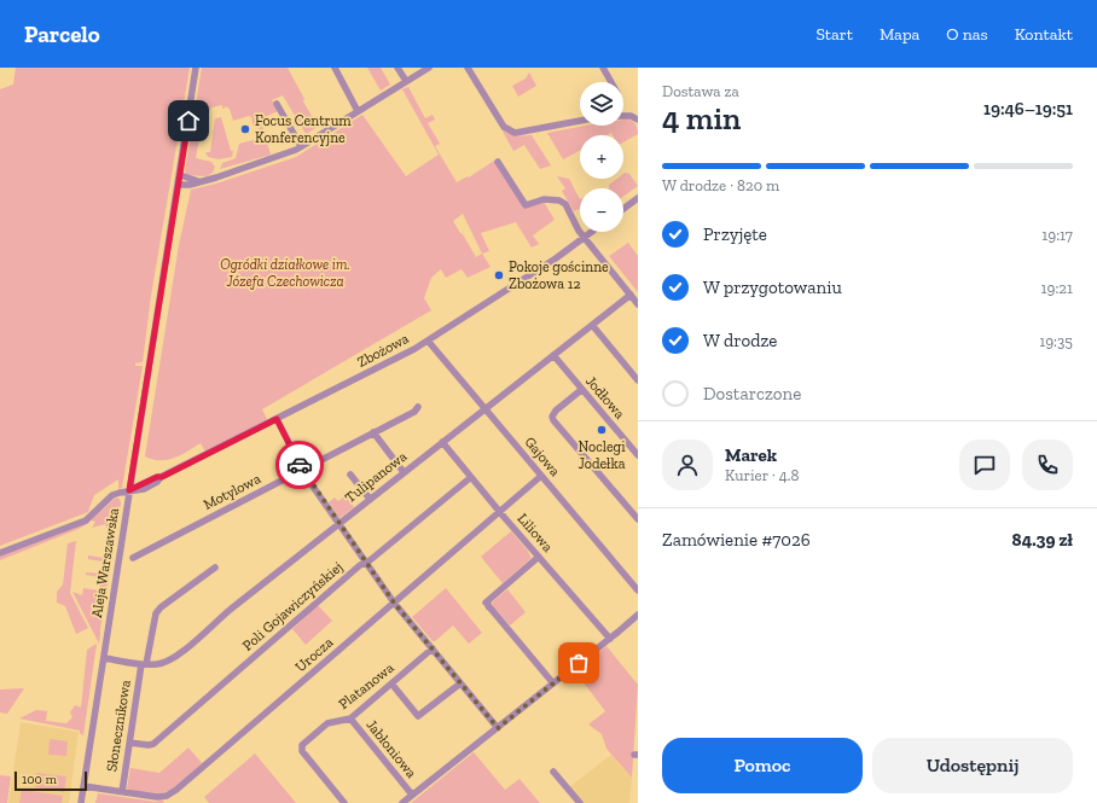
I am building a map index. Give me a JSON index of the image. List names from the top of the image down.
{
  "streets": {
    "street": [
      "Zbożowa",
      "Jodłowa",
      "Gajowa",
      "Tulipanowa",
      "Motylowa",
      "Liliowa",
      "Aleja Warszawska",
      "Poli Gojawiczyńskiej",
      "Urocza",
      "Platanowa",
      "Słonecznikowa",
      "Jabłoniowa"
    ]
  },
  "crossings": [
    ["Zbożowa", "Gajowa"],
    ["Zbożowa", "Aleja Warszawska"],
    ["Jodłowa", "Tulipanowa"],
    ["Gajowa", "Tulipanowa"],
    ["Gajowa", "Urocza"],
    ["Tulipanowa", "Liliowa"],
    ["Tulipanowa", "Aleja Warszawska"],
    ["Tulipanowa", "Słonecznikowa"],
    ["Liliowa", "Poli Gojawiczyńskiej"],
    ["Liliowa", "Urocza"],
    ["Aleja Warszawska", "Urocza"],
    ["Poli Gojawiczyńskiej", "Słonecznikowa"],
    ["Urocza", "Słonecznikowa"],
    ["Platanowa", "Jabłoniowa"]
  ],
  "parks": ["Ogródki działkowe im. Józefa Czechowicza"],
  "places": ["Focus Centrum Konferencyjne", "Pokoje gościnne Zbożowa 12", "Noclegi Jodełka"],
  "scale_bar": "100 m",
  "page": {
    "header": "Parcelo",
    "nav": [
      "Start",
      "Mapa",
      "O nas",
      "Kontakt"
    ],
    "heading": ["4 min", "Dostawa za", "19:46–19:51"],
    "panel": [
      "Marek",
      "Kurier · 4.8",
      "Zamówienie #7026",
      "84.39 zł"
    ],
    "map_buttons": ["+", "−"],
    "bar": "W drodze · 820 m",
    "list": [
      ["Przyjęte", "19:17"],
      ["W przygotowaniu", "19:21"],
      ["W drodze", "19:35"],
      "Dostarczone"
    ],
    "buttons": ["Pomoc", "Udostępnij"],
    "scale": "100 m"
  }
}
